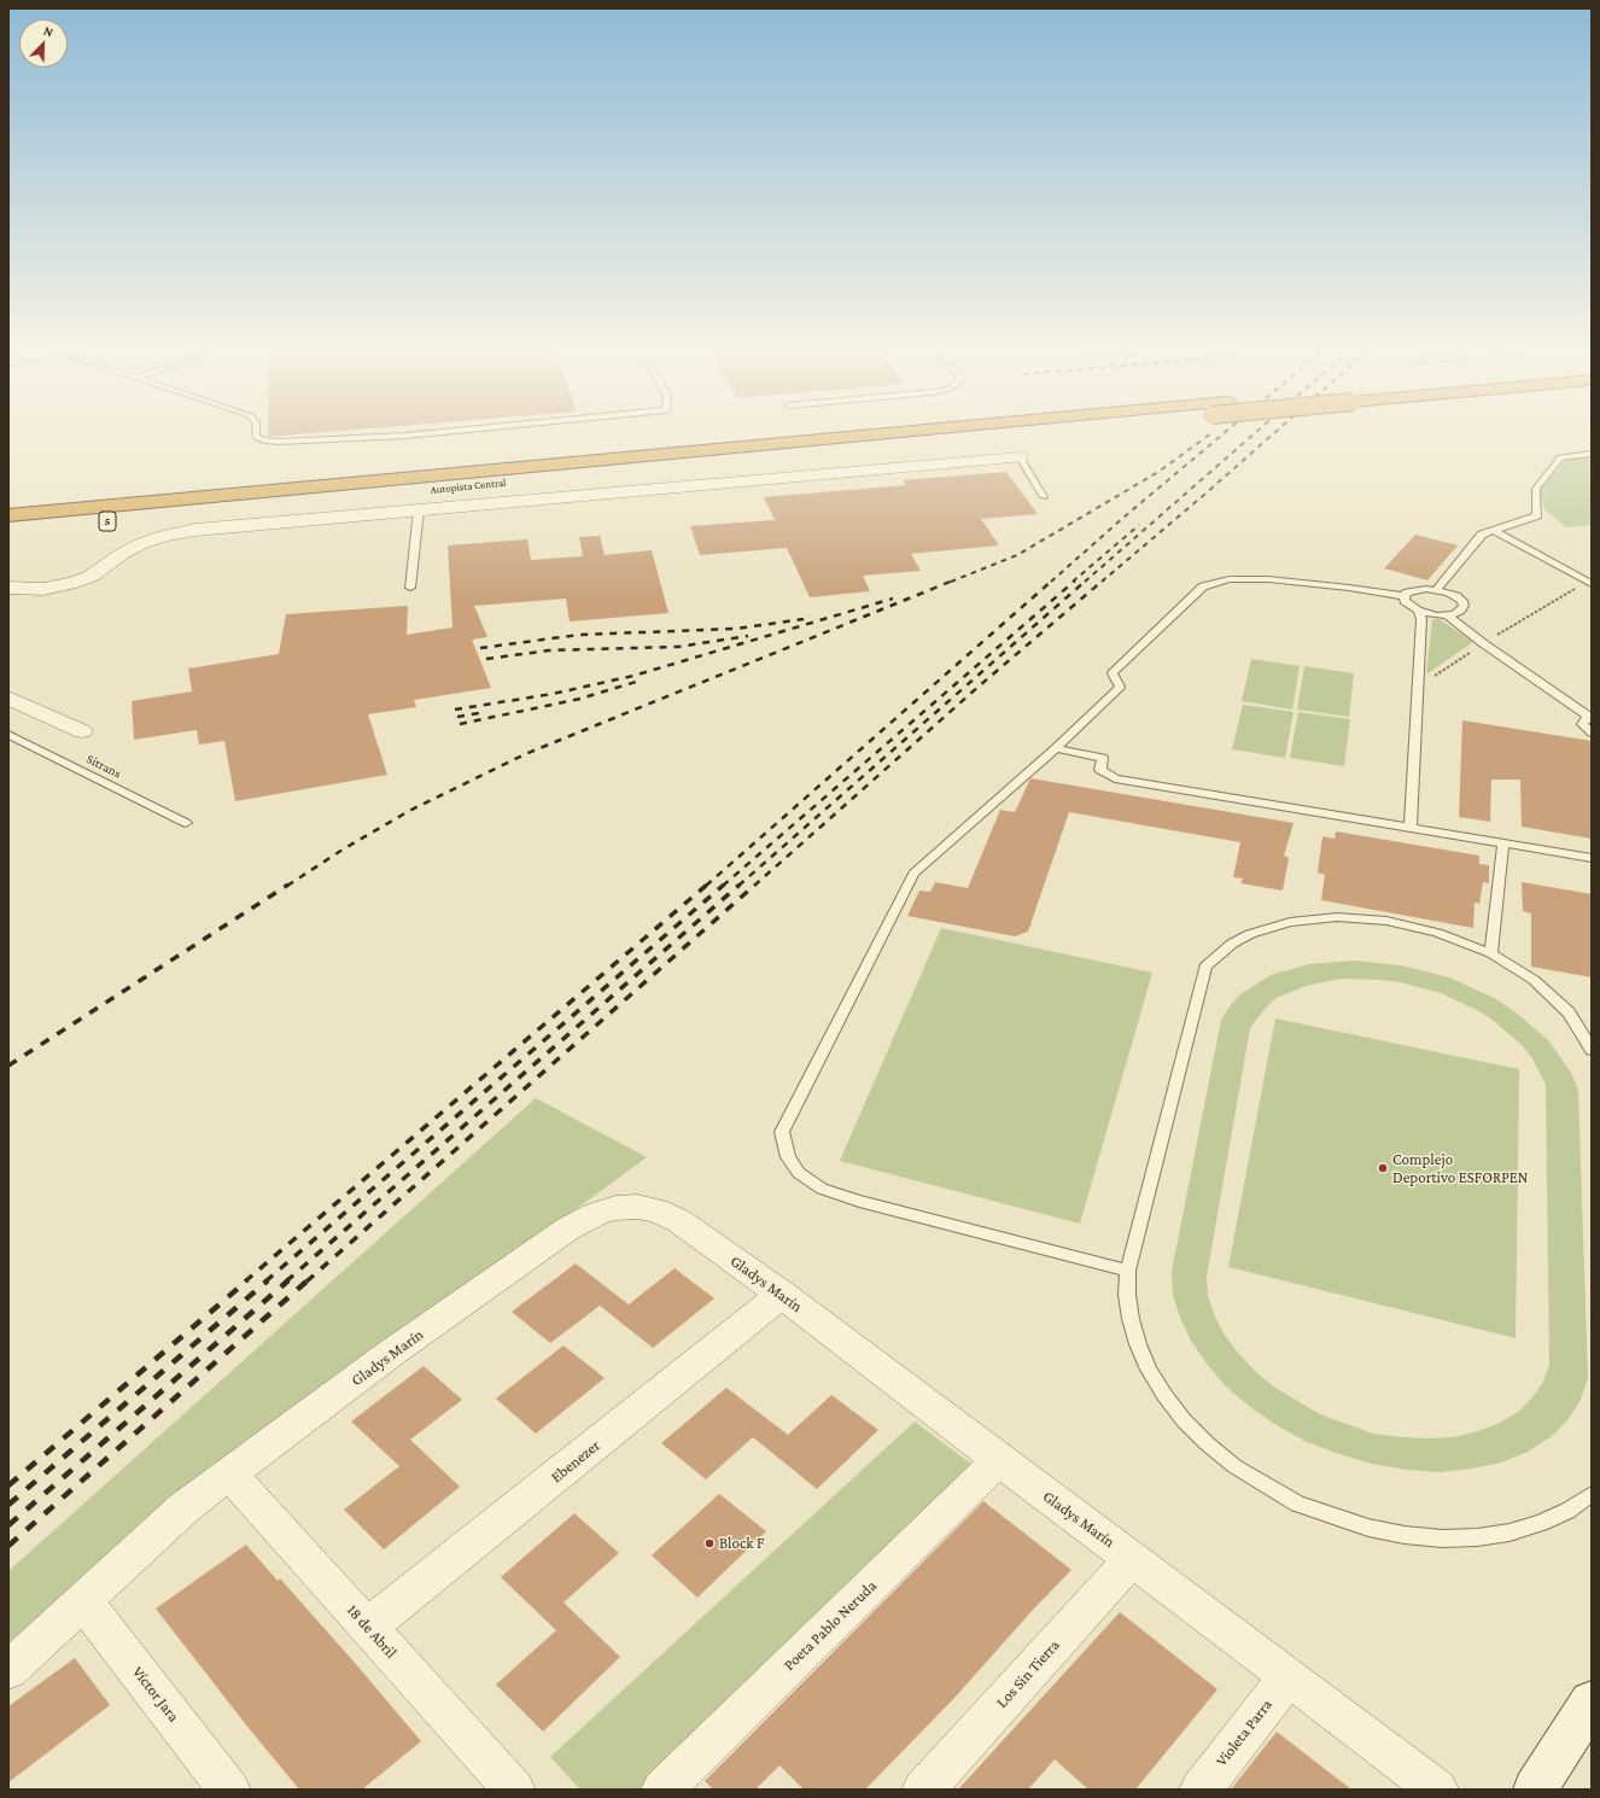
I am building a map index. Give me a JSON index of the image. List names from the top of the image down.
{
  "streets": {
    "highway": ["Autopista Central", "5"],
    "street": [
      "Gladys Marín",
      "Ebenezer",
      "Poeta Pablo Neruda",
      "18 de Abril",
      "Los Sin Tierra",
      "Víctor Jara",
      "Violeta Parra"
    ],
    "lane": ["Sitrans"]
  },
  "crossings": [
    ["Gladys Marín", "Ebenezer"],
    ["Gladys Marín", "Poeta Pablo Neruda"],
    ["Gladys Marín", "18 de Abril"],
    ["Gladys Marín", "Los Sin Tierra"],
    ["Gladys Marín", "Víctor Jara"],
    ["Gladys Marín", "Violeta Parra"],
    ["Ebenezer", "18 de Abril"]
  ],
  "places": ["Complejo Deportivo ESFORPEN", "Block F"],
  "north": "top right"
}
